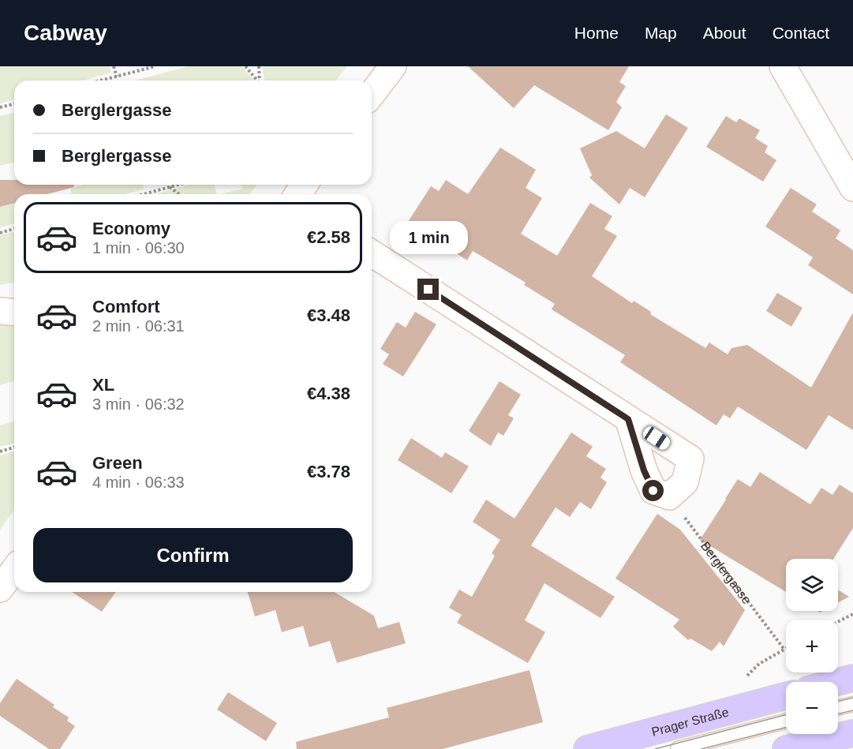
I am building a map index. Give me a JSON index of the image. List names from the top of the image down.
{
  "streets": {
    "main road": ["Prager Straße"],
    "path": ["Berglergasse"]
  },
  "page": {
    "header": "Cabway",
    "nav": [
      "Home",
      "Map",
      "About",
      "Contact"
    ],
    "banner": ["Berglergasse", "Berglergasse"],
    "list": [
      {
        "name": "Economy",
        "note": "1 min · 06:30",
        "value": "€2.58"
      },
      {
        "name": "Comfort",
        "note": "2 min · 06:31",
        "value": "€3.48"
      },
      {
        "name": "XL",
        "note": "3 min · 06:32",
        "value": "€4.38"
      },
      {
        "name": "Green",
        "note": "4 min · 06:33",
        "value": "€3.78"
      }
    ],
    "bubble": "1 min",
    "buttons": "Confirm",
    "map_buttons": ["+", "−"]
  }
}
